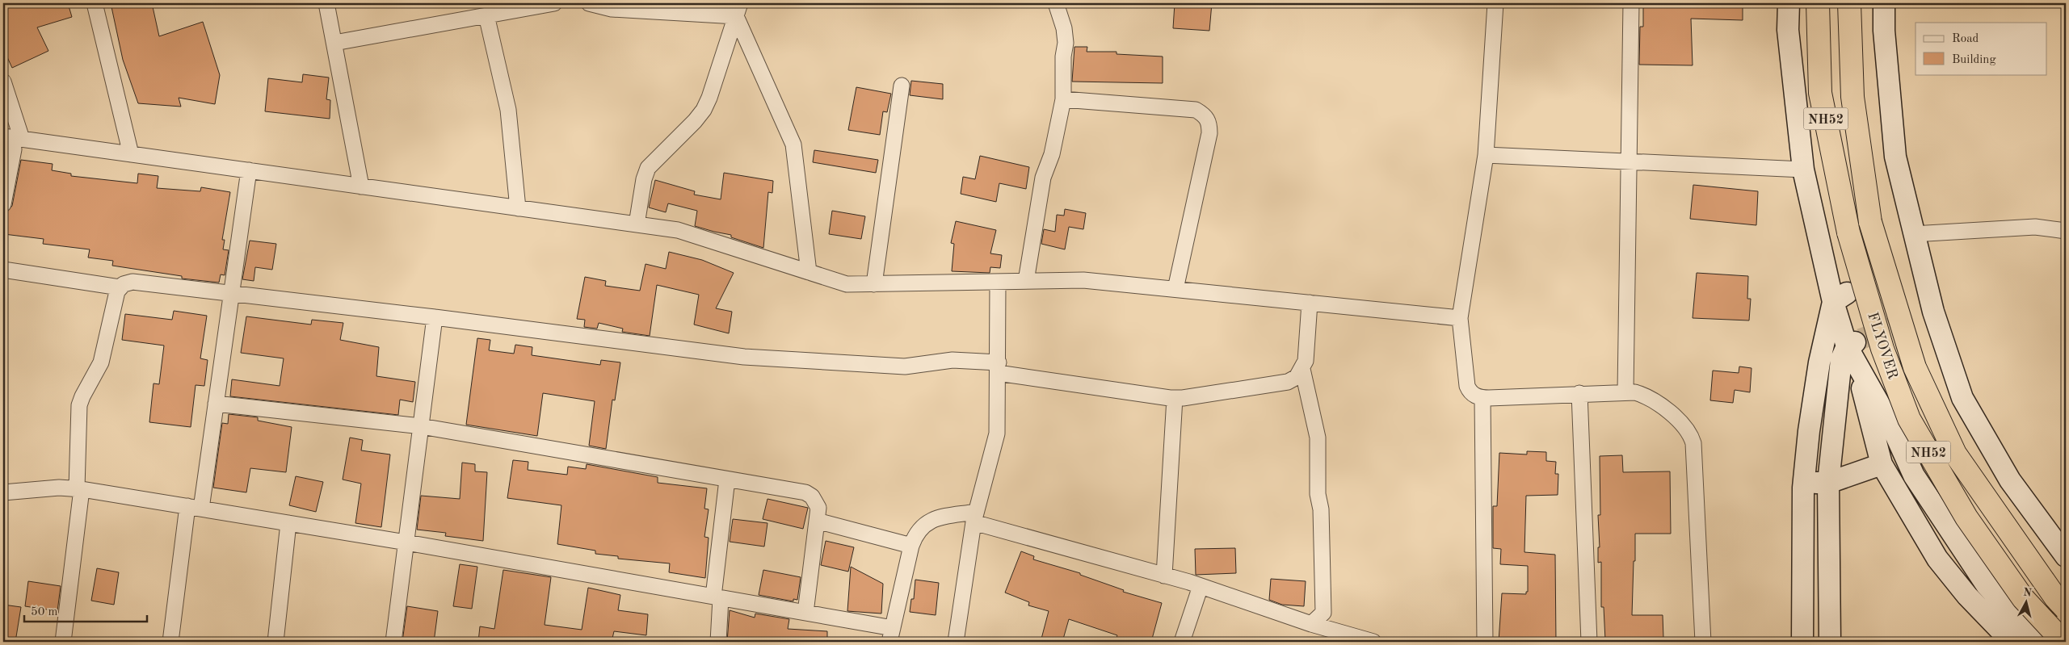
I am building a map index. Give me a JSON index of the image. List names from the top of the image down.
{
  "streets": {
    "highway": ["NH52", "FLYOVER"]
  },
  "legend": ["Road", "Building"],
  "scale_bar": "50 m",
  "north": "top"
}
